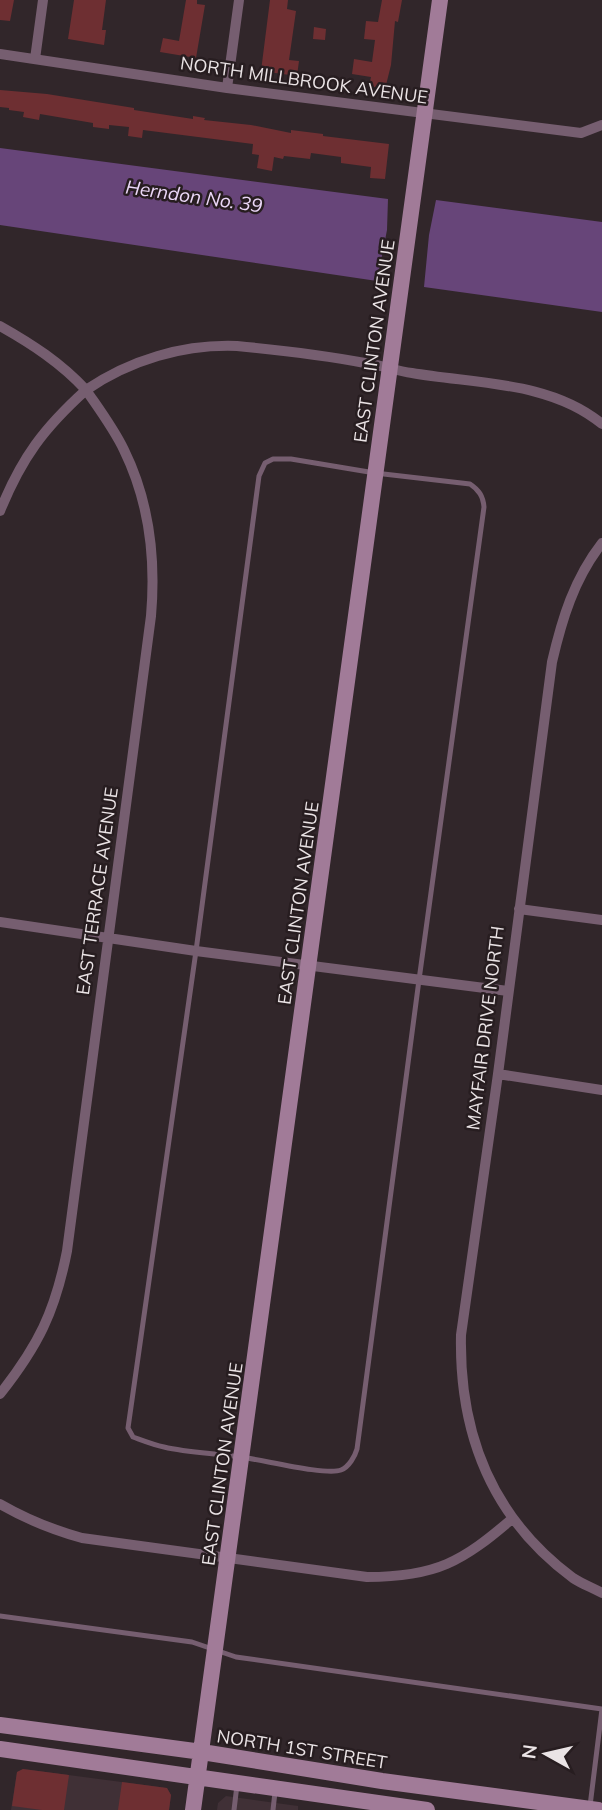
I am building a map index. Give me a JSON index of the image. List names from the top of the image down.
{
  "streets": {
    "main road": ["EAST CLINTON AVENUE", "NORTH 1ST STREET"],
    "street": ["NORTH MILLBROOK AVENUE", "EAST TERRACE AVENUE", "MAYFAIR DRIVE NORTH"]
  },
  "crossings": [
    ["NORTH MILLBROOK AVENUE", "EAST CLINTON AVENUE"],
    ["EAST CLINTON AVENUE", "NORTH 1ST STREET"]
  ],
  "water": ["Herndon No. 39"],
  "north": "left"
}
